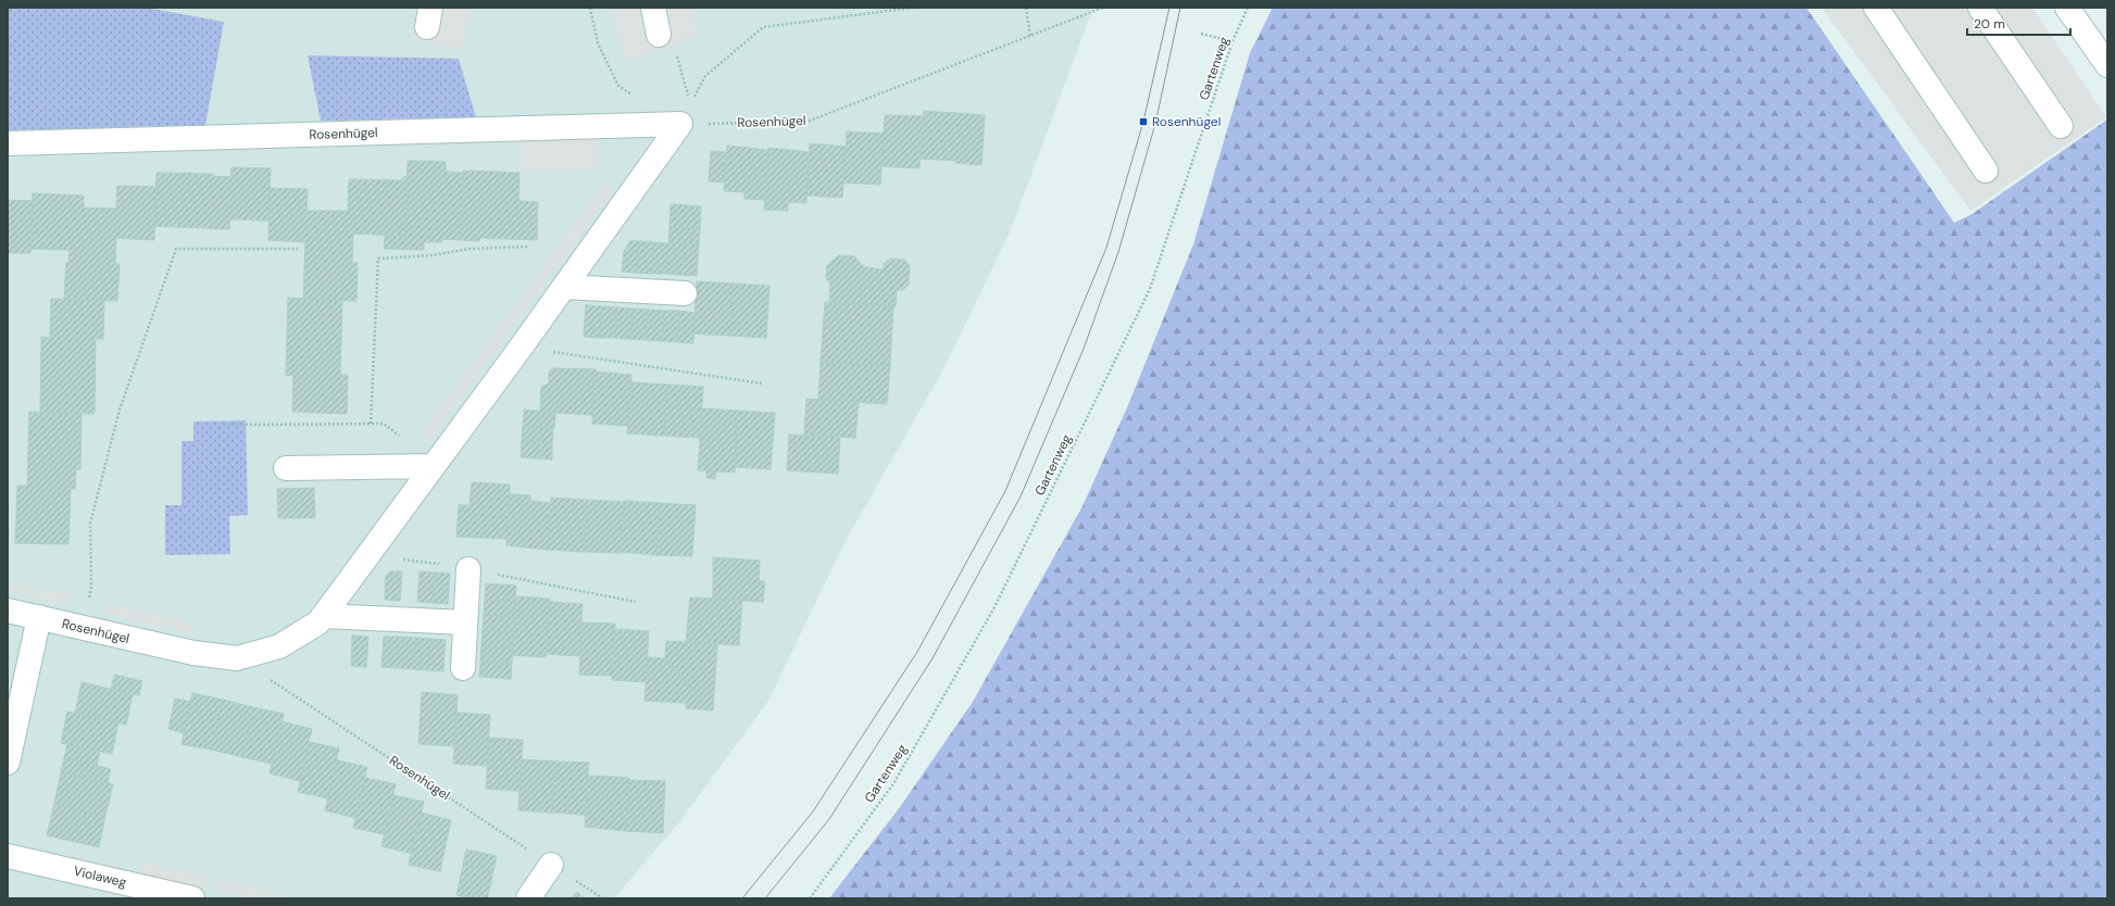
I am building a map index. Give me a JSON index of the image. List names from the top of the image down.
{
  "streets": {
    "street": ["Rosenhügel", "Violaweg"],
    "path": ["Gartenweg"]
  },
  "places": {
    "transit": ["Rosenhügel"]
  },
  "scale_bar": "20 m"
}
